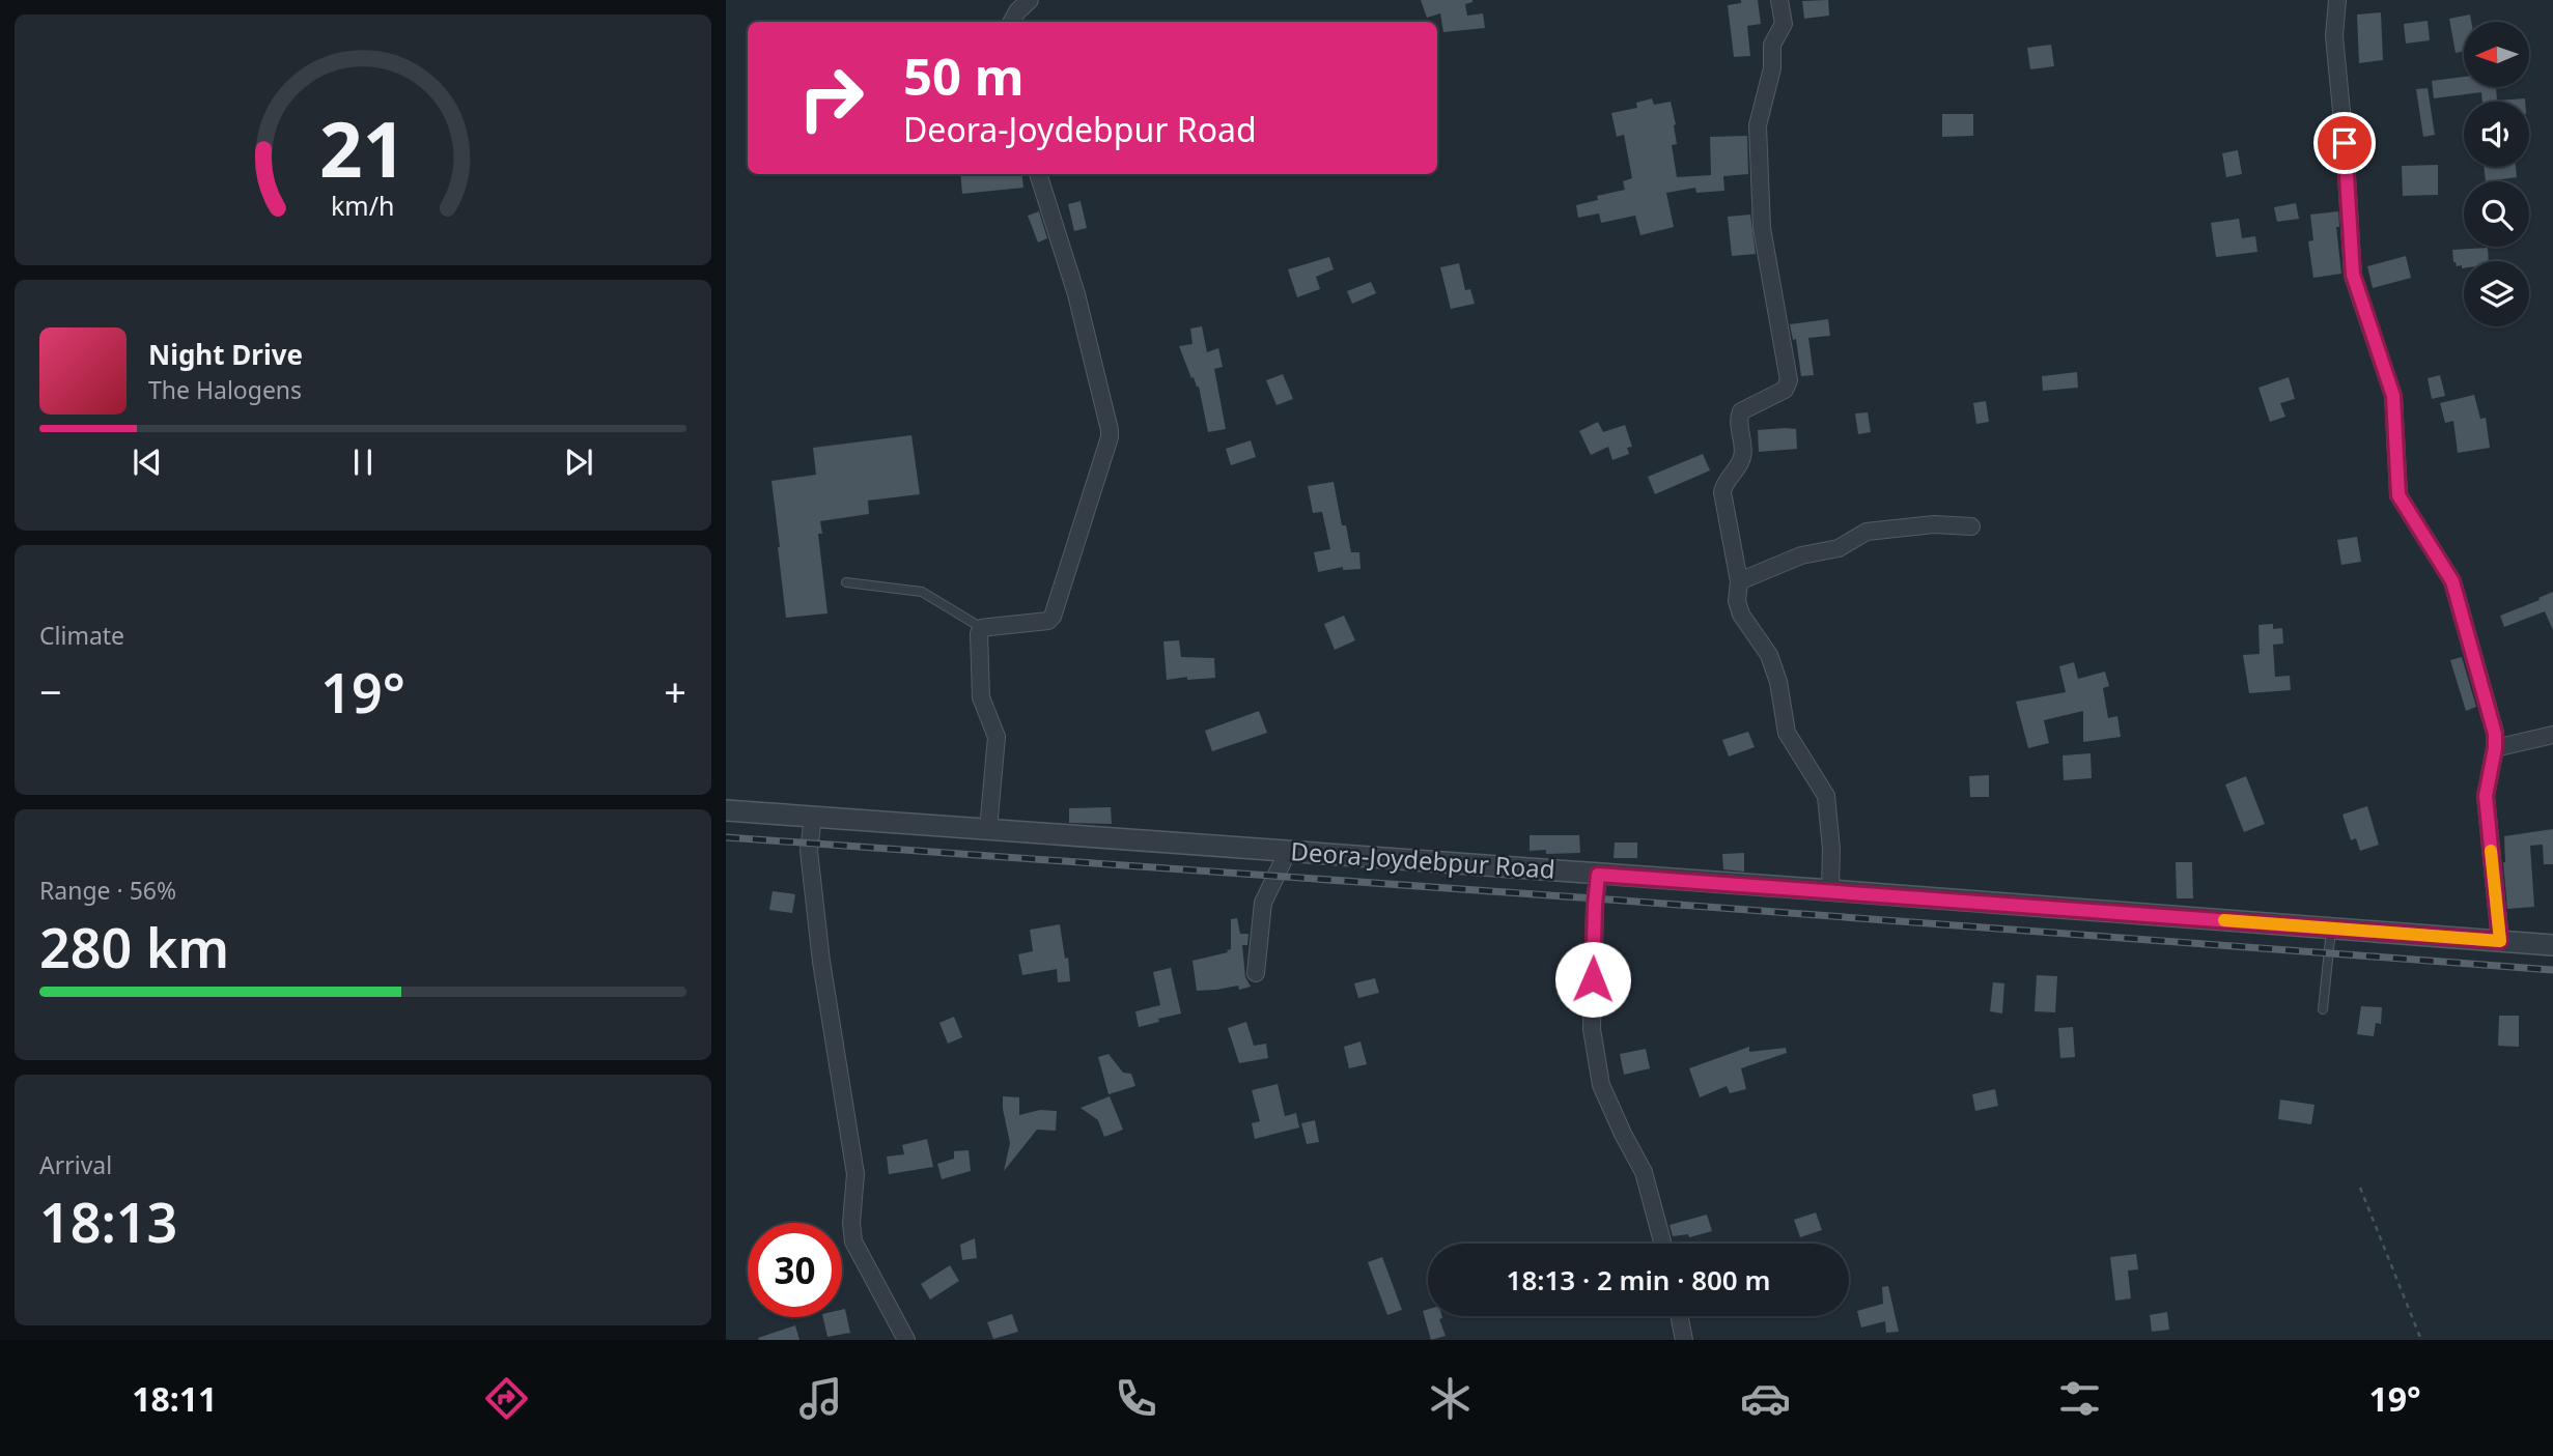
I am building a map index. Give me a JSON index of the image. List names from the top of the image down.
{
  "streets": {
    "street": ["Deora-Joydebpur Road"]
  },
  "north": "left",
  "page": {
    "turn": ["50 m", "Deora-Joydebpur Road"],
    "song": ["Night Drive", "The Halogens"],
    "tile": [
      "Climate",
      ["Range · 56%", "280 km"],
      ["Arrival", "18:13"]
    ],
    "heat": ["−", "19°", "+"],
    "limit": "30",
    "trip": "18:13 · 2 min · 800 m",
    "tabs": ["18:11", "19°"],
    "gauge": ["21", "km/h"]
  }
}
